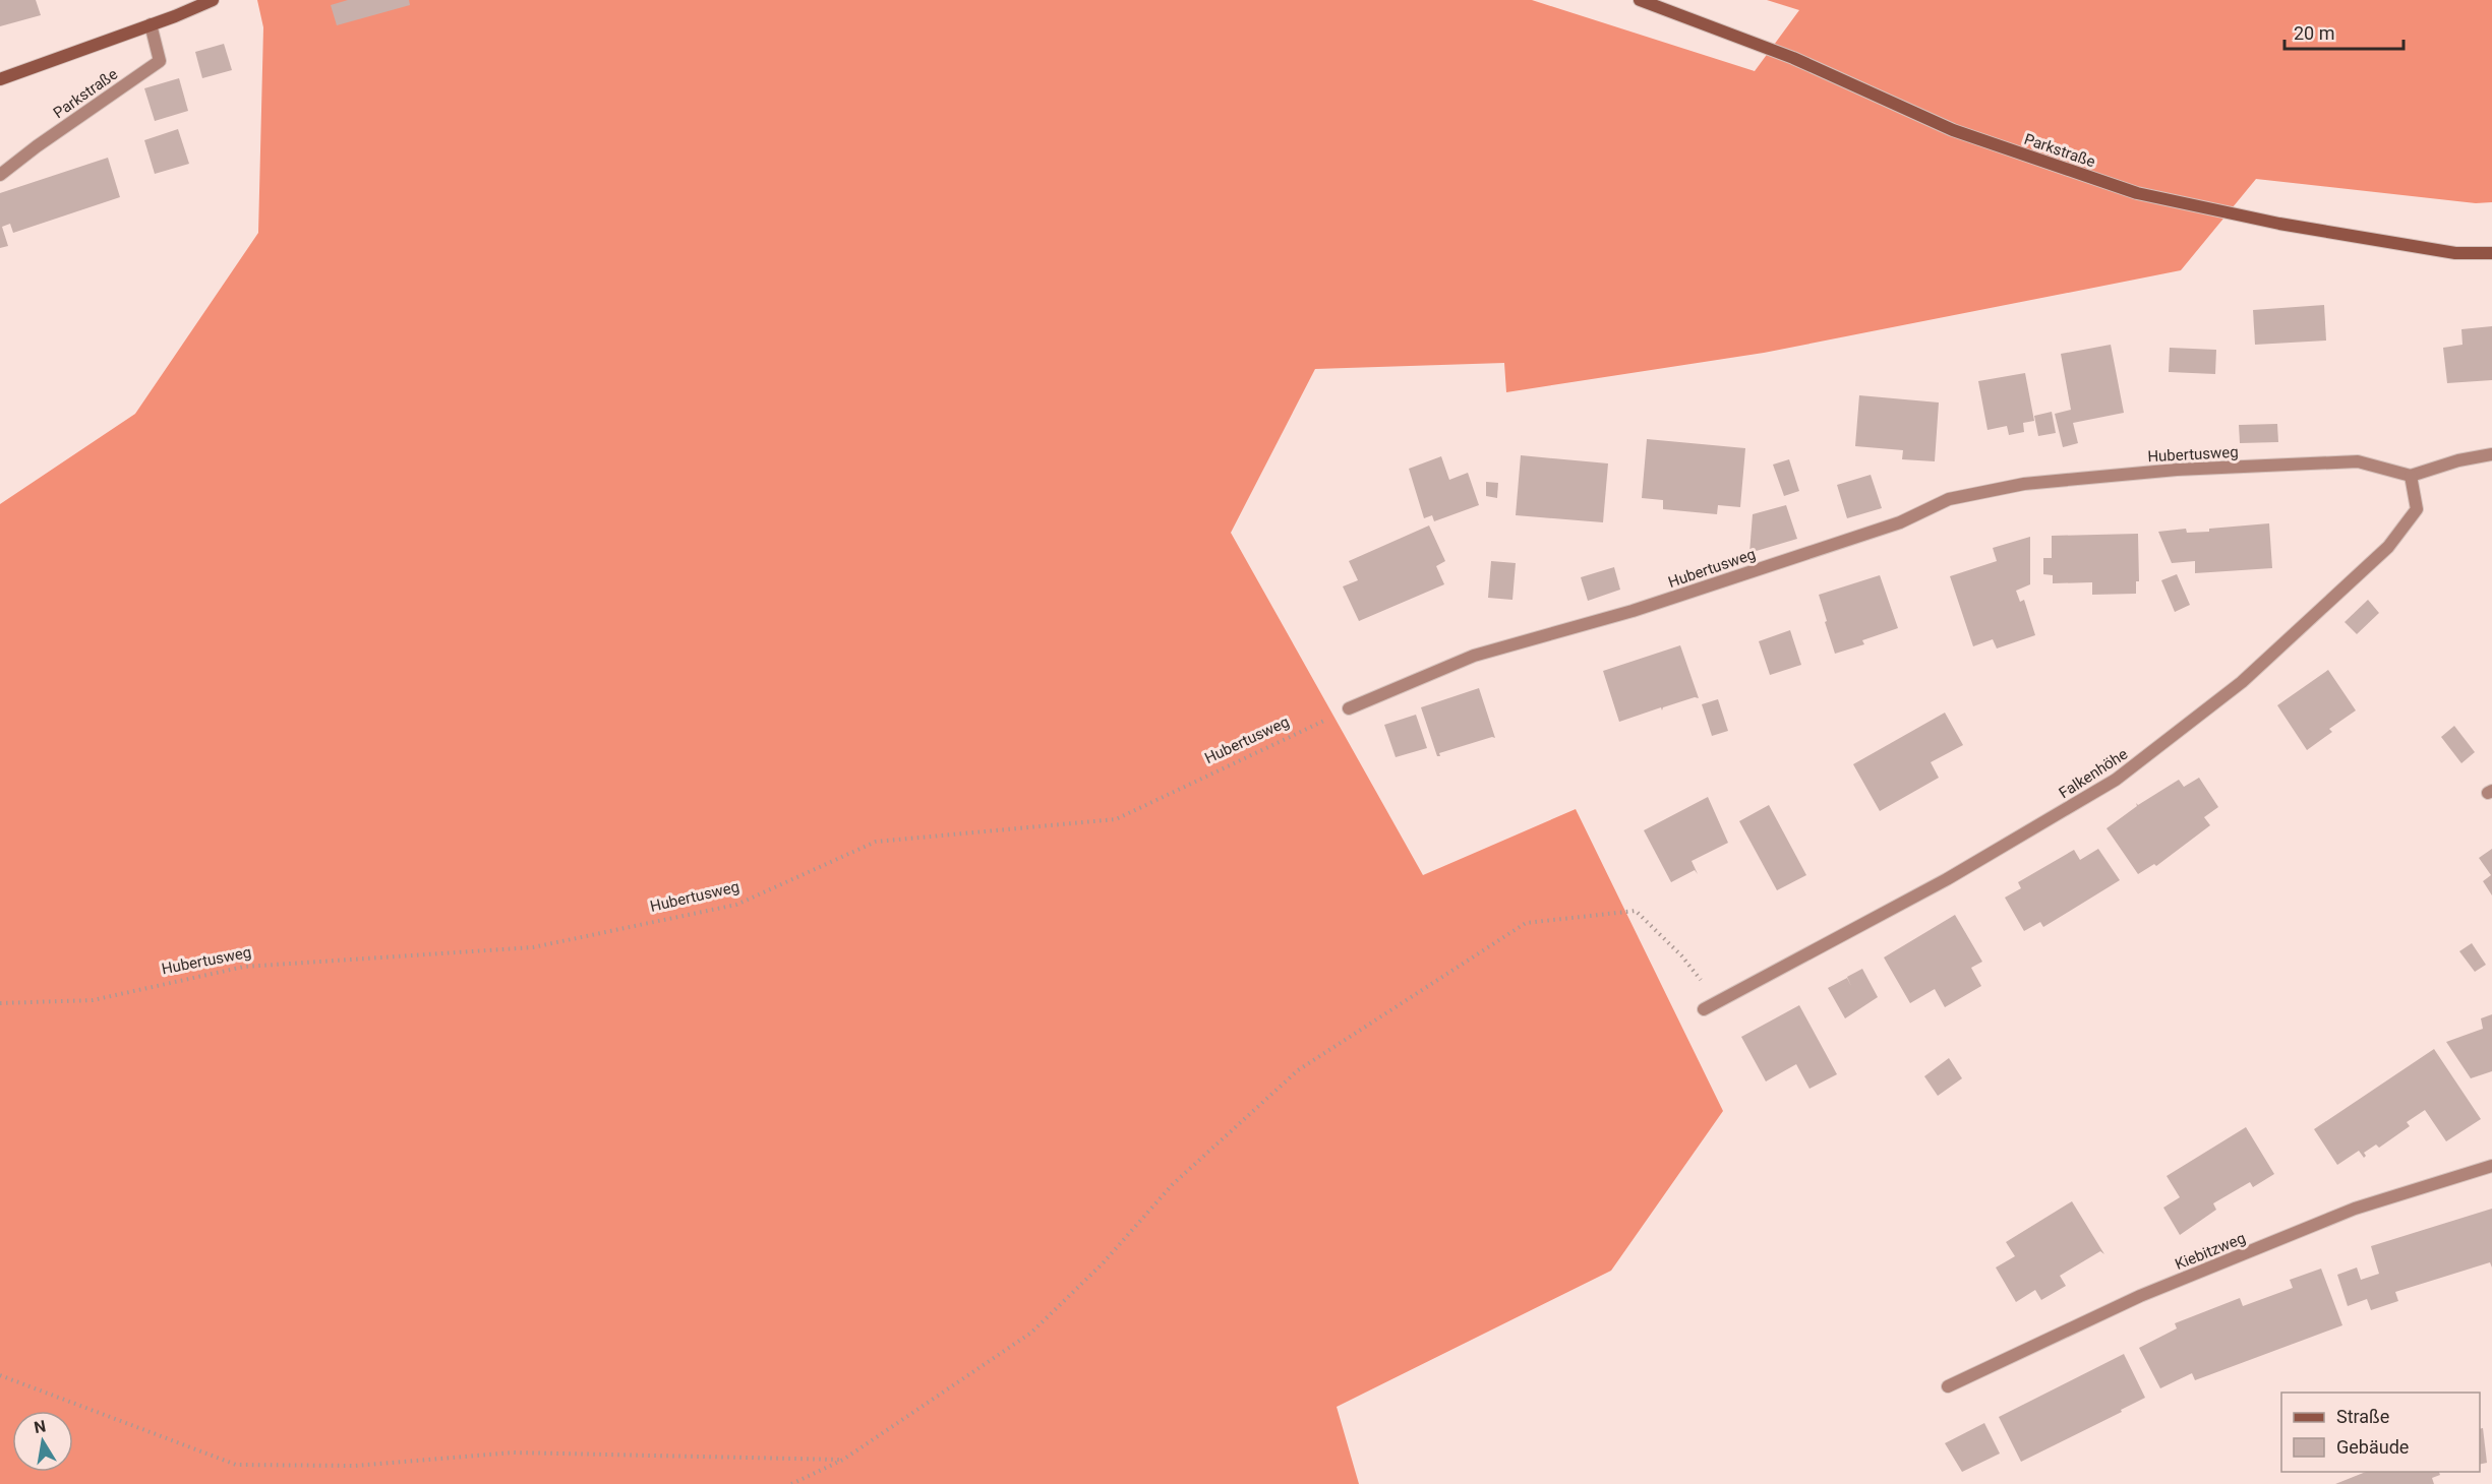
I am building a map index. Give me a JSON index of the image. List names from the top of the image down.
{
  "streets": {
    "street": [
      "Parkstraße",
      "Hubertusweg",
      "Falkenhöhe",
      "Kiebitzweg"
    ]
  },
  "crossings": [
    ["Hubertusweg", "Falkenhöhe"]
  ],
  "legend": ["Straße", "Gebäude"],
  "scale_bar": "20 m",
  "north": "top"
}
